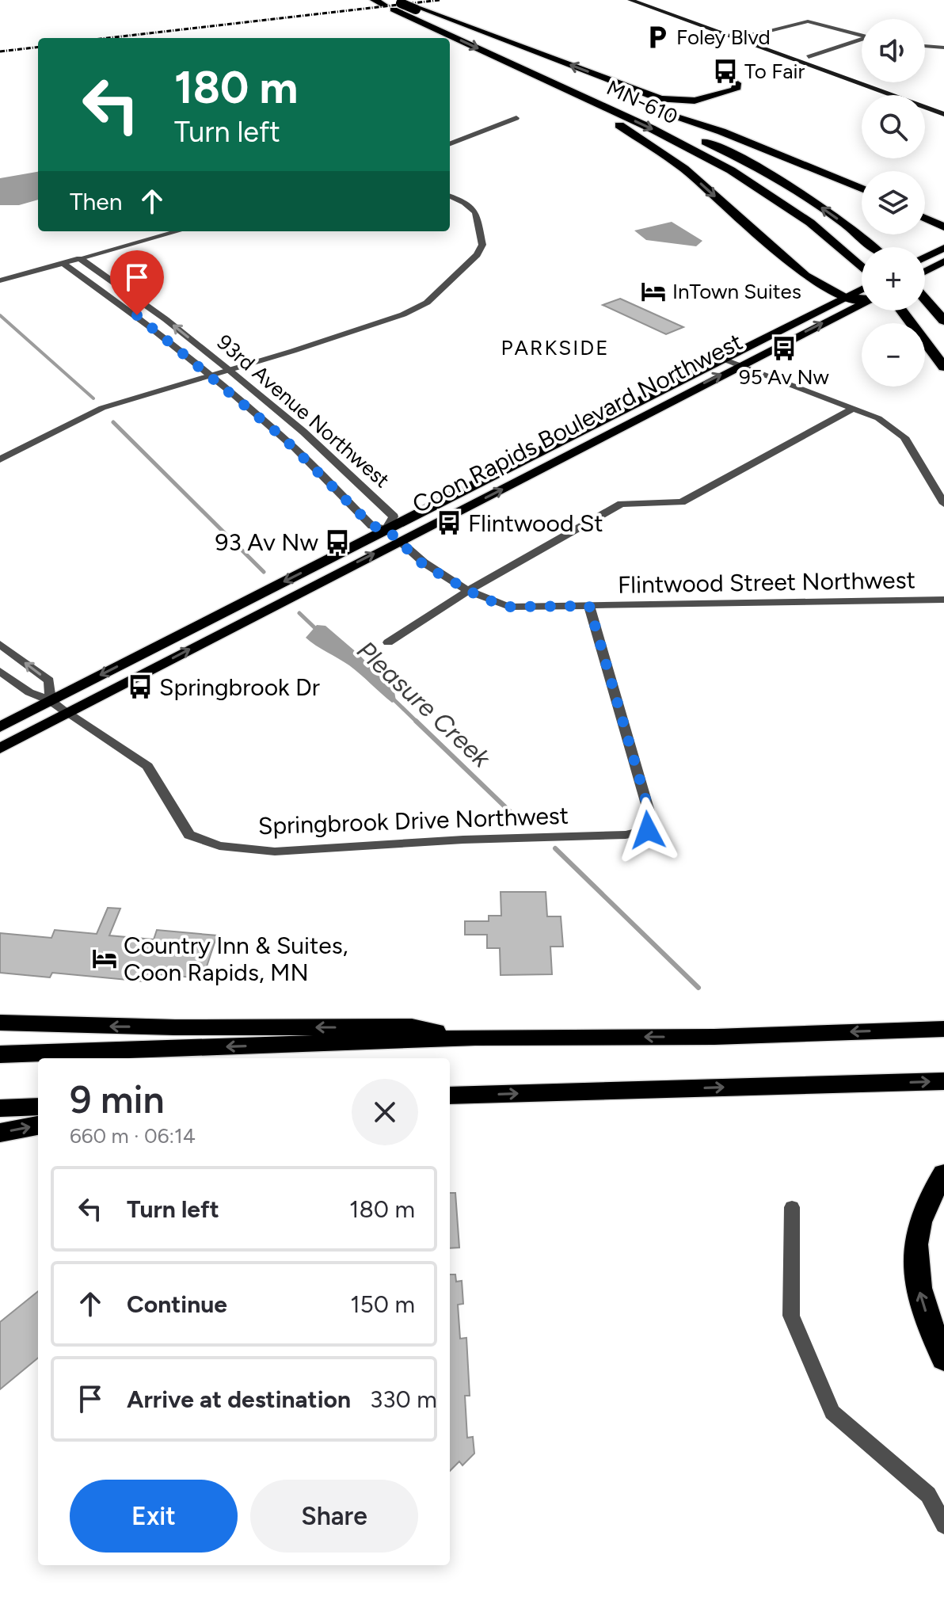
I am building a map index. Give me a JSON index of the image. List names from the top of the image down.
{
  "streets": {
    "highway": ["MN-610"],
    "main road": ["Coon Rapids Boulevard Northwest"],
    "street": ["93rd Avenue Northwest", "Flintwood Street Northwest", "Springbrook Drive Northwest"]
  },
  "crossings": [
    ["93rd Avenue Northwest", "Coon Rapids Boulevard Northwest"],
    ["93rd Avenue Northwest", "Flintwood Street Northwest"],
    ["Coon Rapids Boulevard Northwest", "Flintwood Street Northwest"],
    ["Coon Rapids Boulevard Northwest", "Springbrook Drive Northwest"],
    ["Flintwood Street Northwest", "Springbrook Drive Northwest"]
  ],
  "districts": ["PARKSIDE"],
  "water": ["Pleasure Creek"],
  "places": {
    "parking": ["Foley Blvd"],
    "bus stop": [
      "To Fair",
      "95 Av Nw",
      "Flintwood St",
      "93 Av Nw",
      "Springbrook Dr"
    ],
    "hotel": ["InTown Suites", "Country Inn & Suites, Coon Rapids, MN"]
  },
  "page": {
    "map_buttons": ["+", "−"],
    "turn": ["180 m", "Turn left"],
    "then": "Then",
    "heading": ["9 min", "660 m · 06:14"],
    "list": [
      {
        "name": "Turn left",
        "value": "180 m"
      },
      {
        "name": "Continue",
        "value": "150 m"
      },
      {
        "name": "Arrive at destination",
        "value": "330 m"
      }
    ],
    "buttons": ["Exit", "Share"]
  }
}
